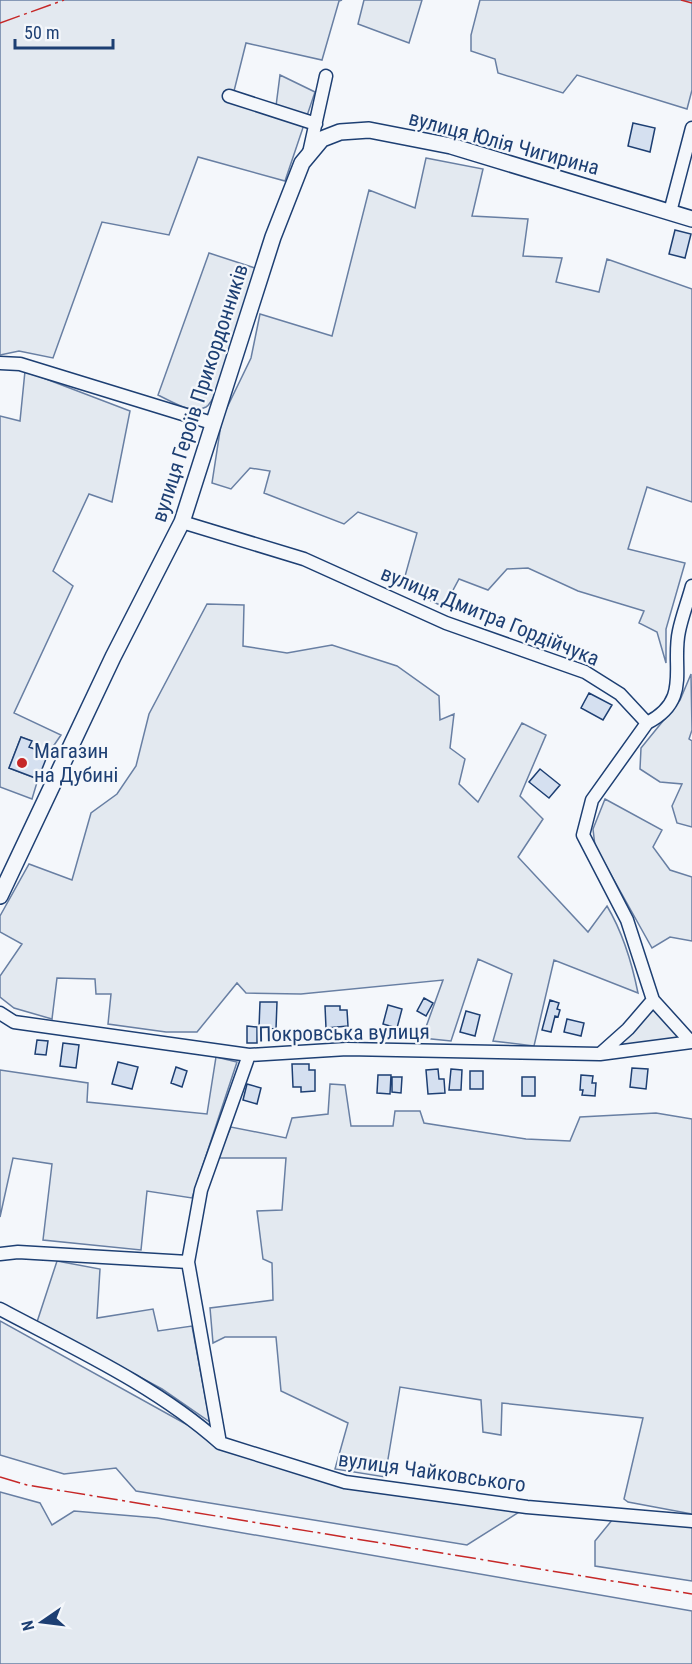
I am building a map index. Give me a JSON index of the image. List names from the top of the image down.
{
  "streets": {
    "street": [
      "вулиця Юлія Чигирина",
      "вулиця Героїв Прикордонників",
      "вулиця Дмитра Гордійчука",
      "Покровська вулиця",
      "вулиця Чайковського"
    ]
  },
  "crossings": [
    ["вулиця Юлія Чигирина", "вулиця Героїв Прикордонників"],
    ["вулиця Героїв Прикордонників", "вулиця Дмитра Гордійчука"]
  ],
  "places": ["Магазин на Дубині"],
  "scale_bar": "50 m",
  "north": "left"
}
